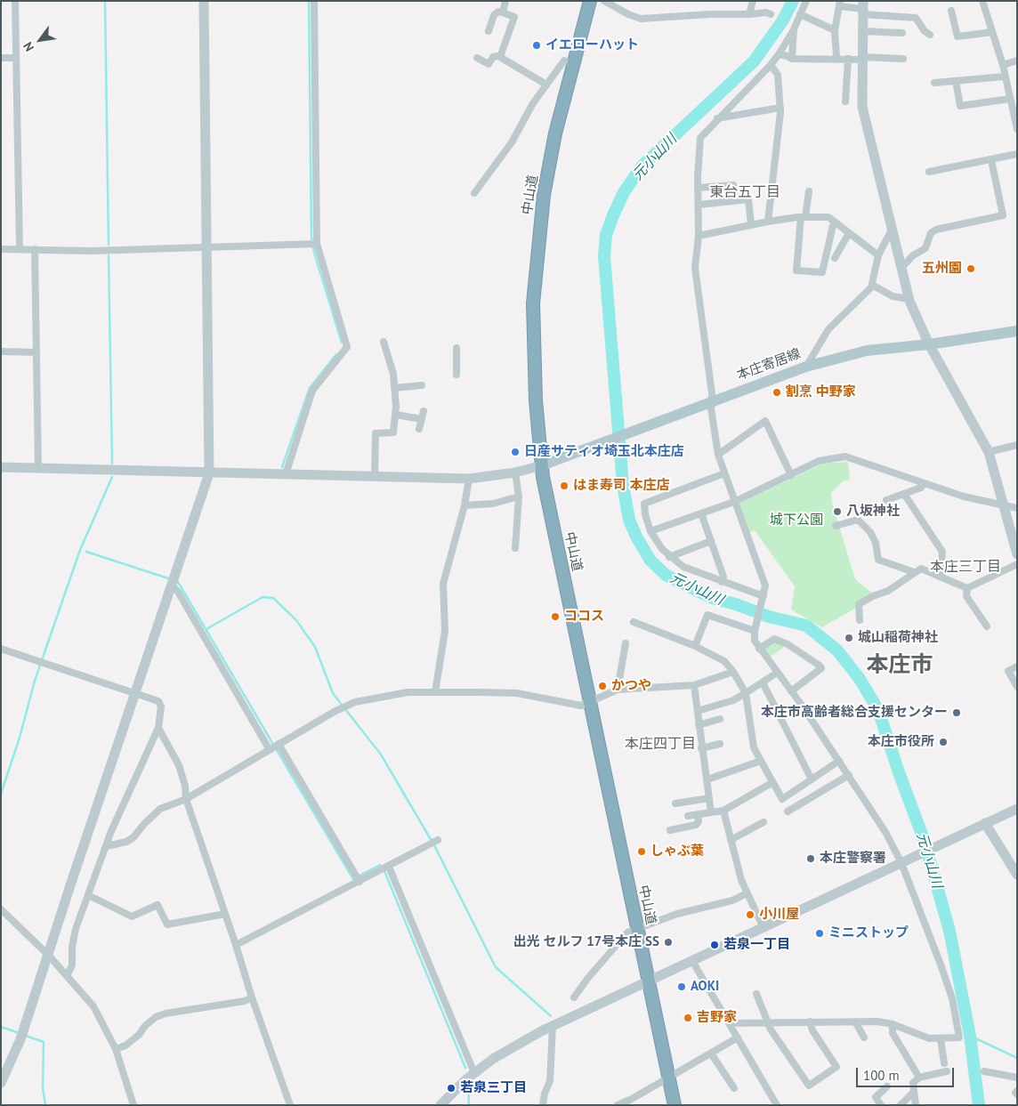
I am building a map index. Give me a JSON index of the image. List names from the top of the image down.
{
  "streets": {
    "highway": ["中山道"],
    "main road": ["本庄寄居線"]
  },
  "crossings": [
    ["中山道", "本庄寄居線"]
  ],
  "districts": [
    "東台五丁目",
    "本庄三丁目",
    "本庄市",
    "本庄四丁目"
  ],
  "water": ["元小山川"],
  "parks": ["城下公園"],
  "places": [
    "イエローハット",
    "五州園",
    "割烹 中野家",
    "日産サティオ埼玉北本庄店",
    "はま寿司 本庄店",
    "八坂神社",
    "ココス",
    "城山稲荷神社",
    "かつや",
    "本庄市高齢者総合支援センター",
    "本庄市役所",
    "しゃぶ葉",
    "本庄警察署",
    "小川屋",
    "ミニストップ",
    "出光 セルフ 17号本庄 SS",
    "若泉一丁目",
    "AOKI",
    "吉野家",
    "若泉三丁目"
  ],
  "scale_bar": "100 m",
  "north": "bottom left"
}
